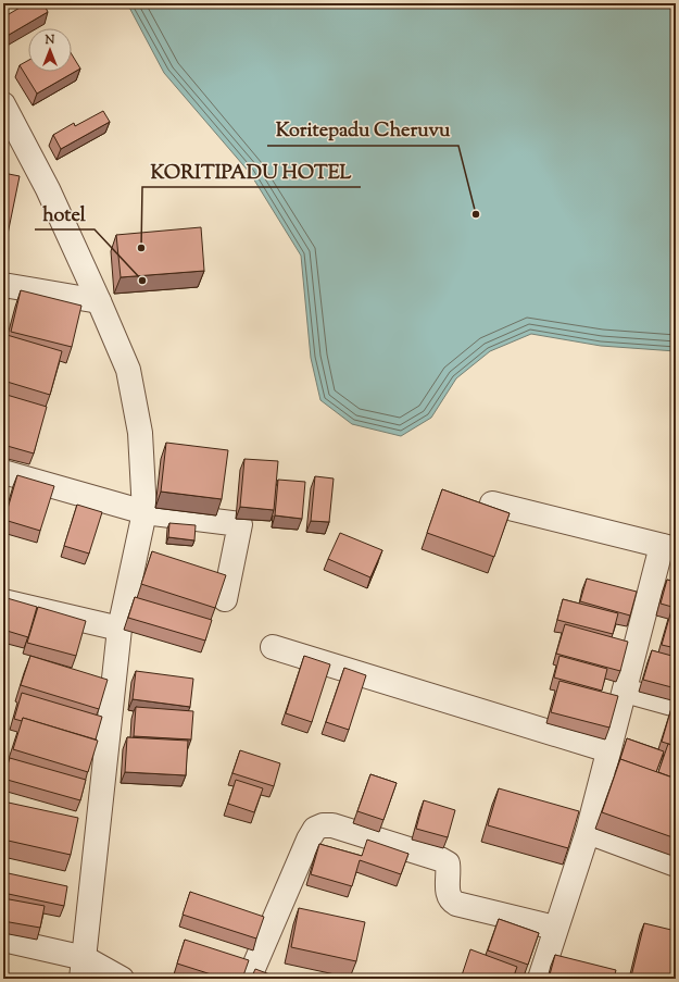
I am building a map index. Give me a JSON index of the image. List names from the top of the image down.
{
  "places": ["Koritepadu Cheruvu", "KORITIPADU HOTEL", "hotel"],
  "north": "top"
}
